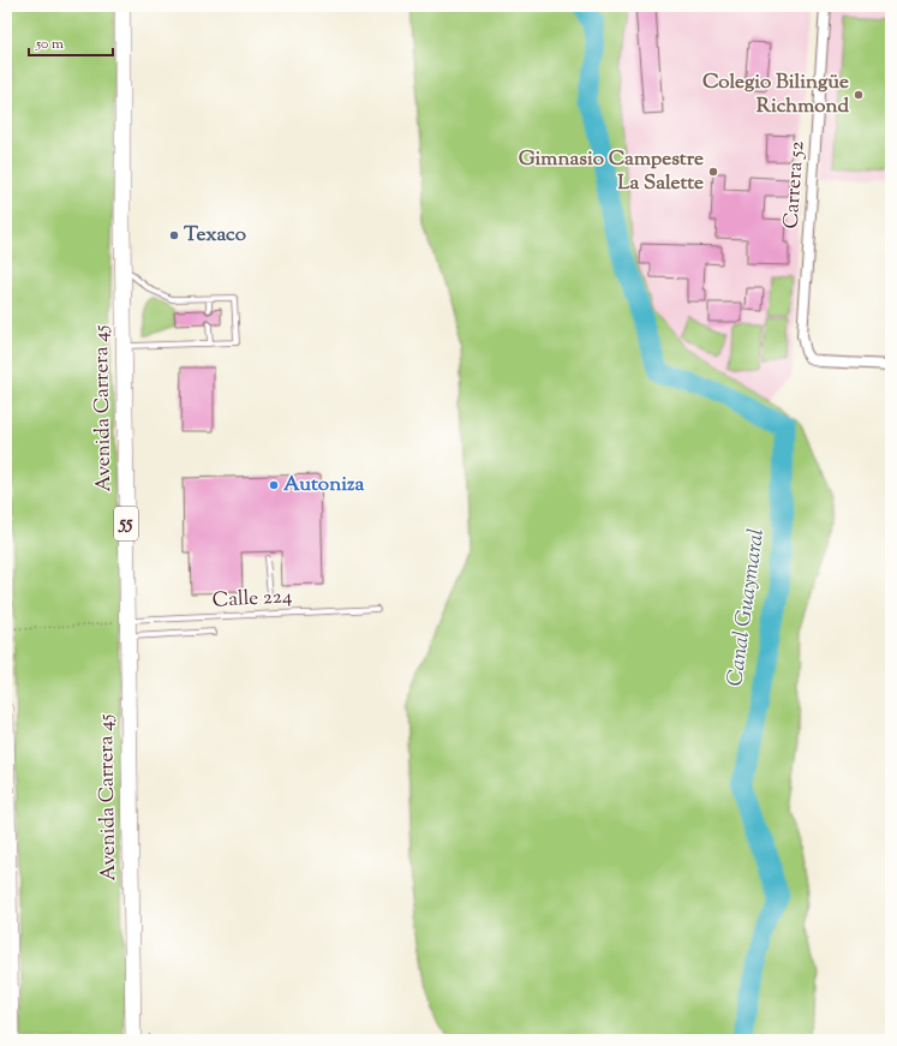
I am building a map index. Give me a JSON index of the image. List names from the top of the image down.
{
  "streets": {
    "highway": ["Avenida Carrera 45", "55"],
    "street": ["Carrera 52"],
    "lane": ["Calle 224"]
  },
  "crossings": [
    ["Avenida Carrera 45", "Calle 224"]
  ],
  "water": ["Canal Guaymaral"],
  "places": [
    "Colegio Bilingüe Richmond",
    "Gimnasio Campestre La Salette",
    "Texaco",
    "Autoniza"
  ],
  "scale_bar": "50 m"
}
